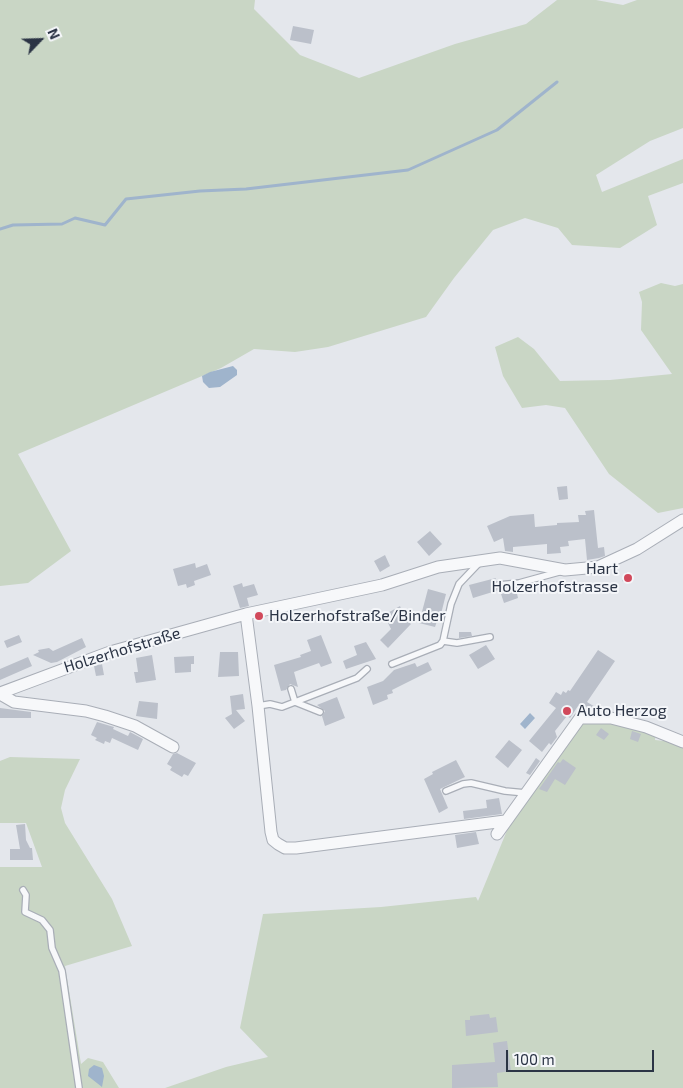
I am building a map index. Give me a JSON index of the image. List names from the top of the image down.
{
  "streets": {
    "street": ["Holzerhofstraße"]
  },
  "places": ["Hart Holzerhofstrasse", "Holzerhofstraße/Binder", "Auto Herzog"],
  "scale_bar": "100 m",
  "north": "top right"
}
